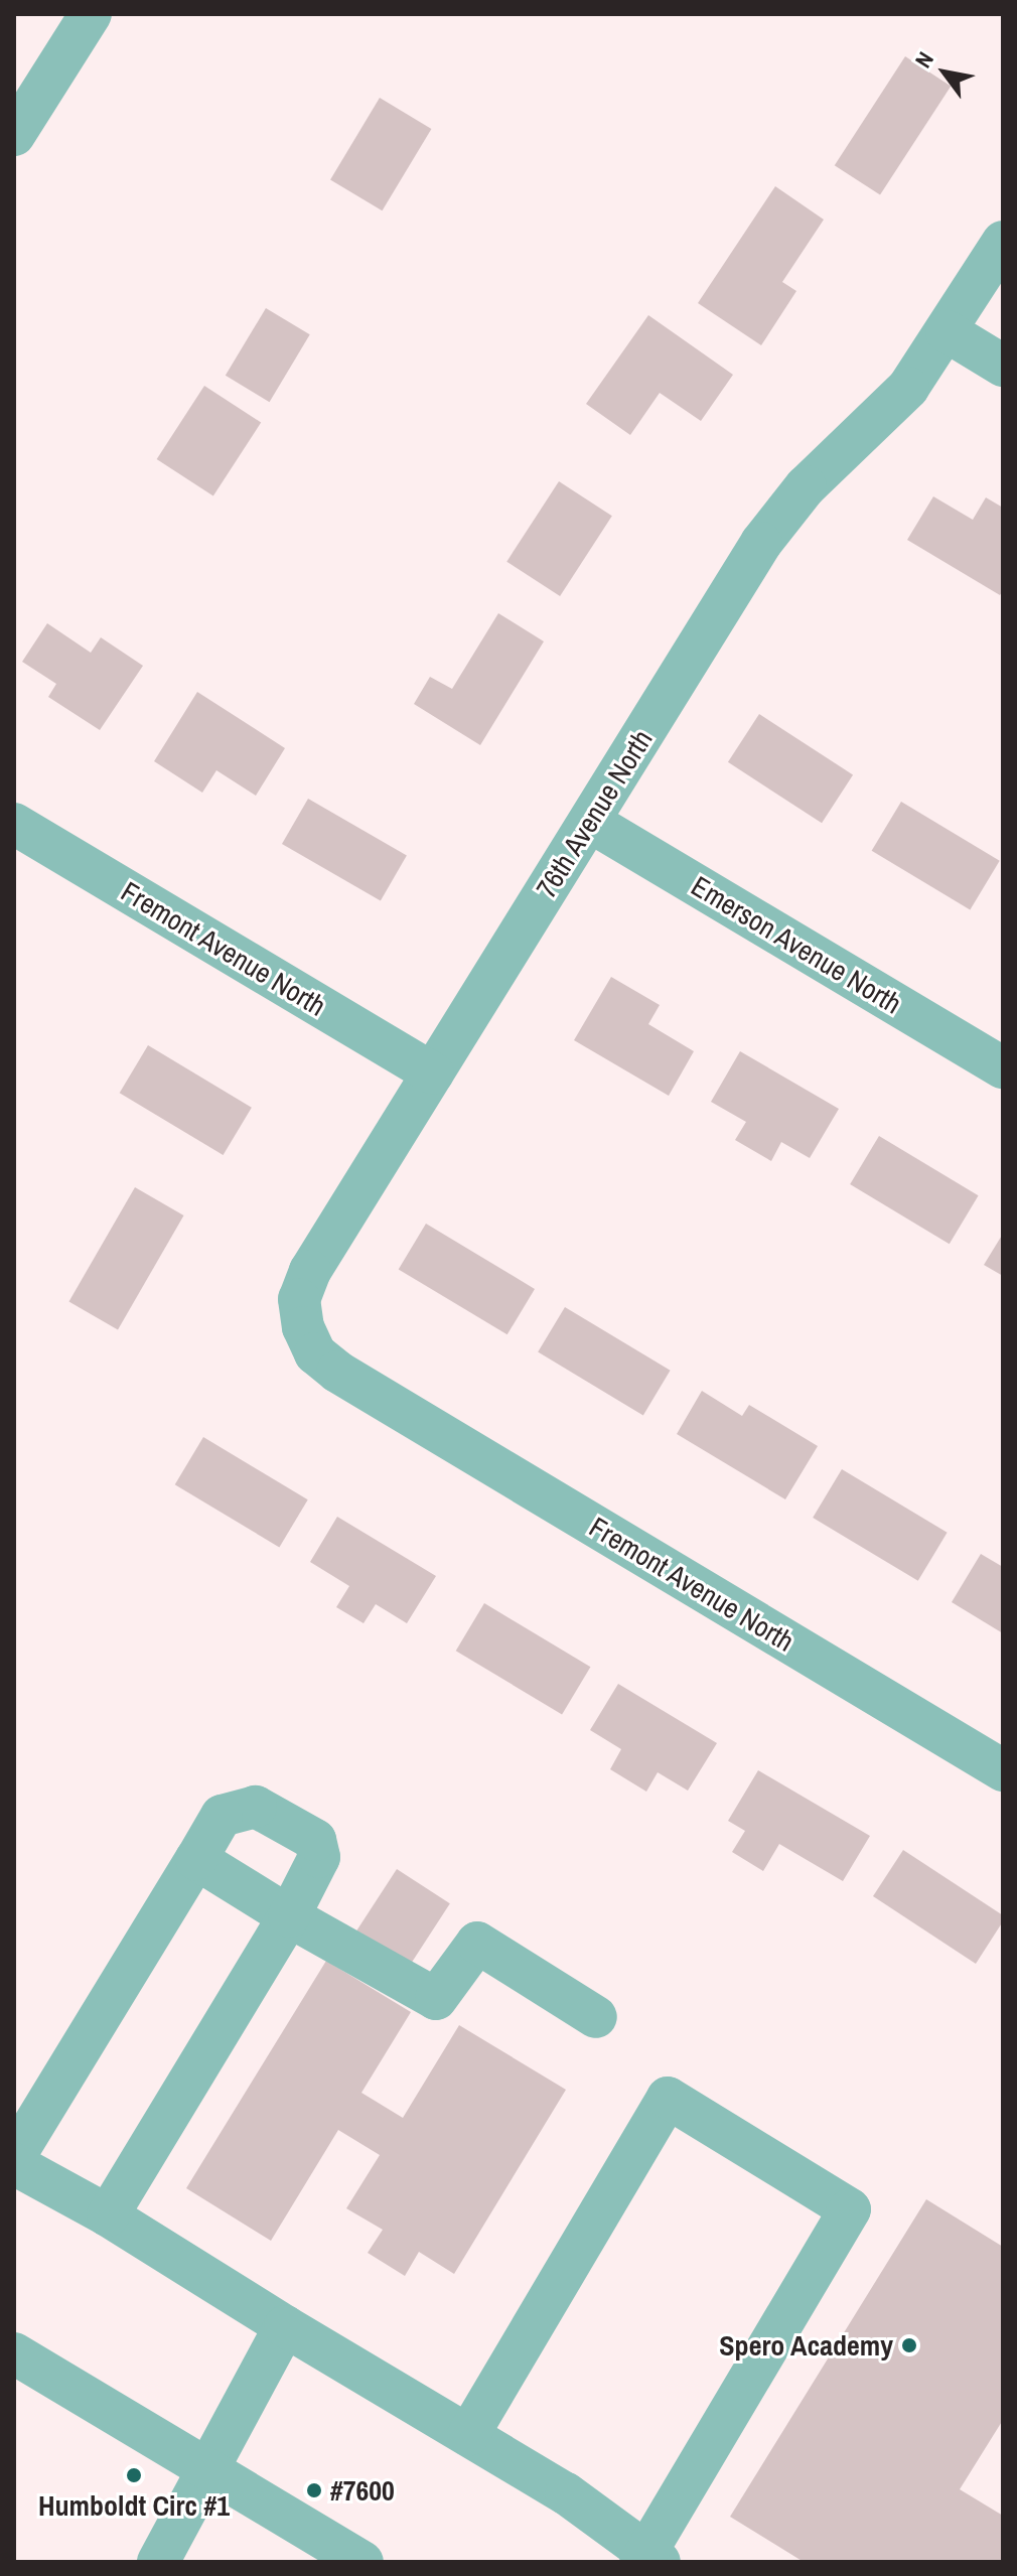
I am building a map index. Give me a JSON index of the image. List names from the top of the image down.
{
  "streets": {
    "street": ["76th Avenue North", "Emerson Avenue North", "Fremont Avenue North"]
  },
  "crossings": [
    ["76th Avenue North", "Emerson Avenue North"],
    ["76th Avenue North", "Fremont Avenue North"]
  ],
  "places": ["Spero Academy", "Humboldt Circ #1", "#7600"],
  "north": "top left"
}
